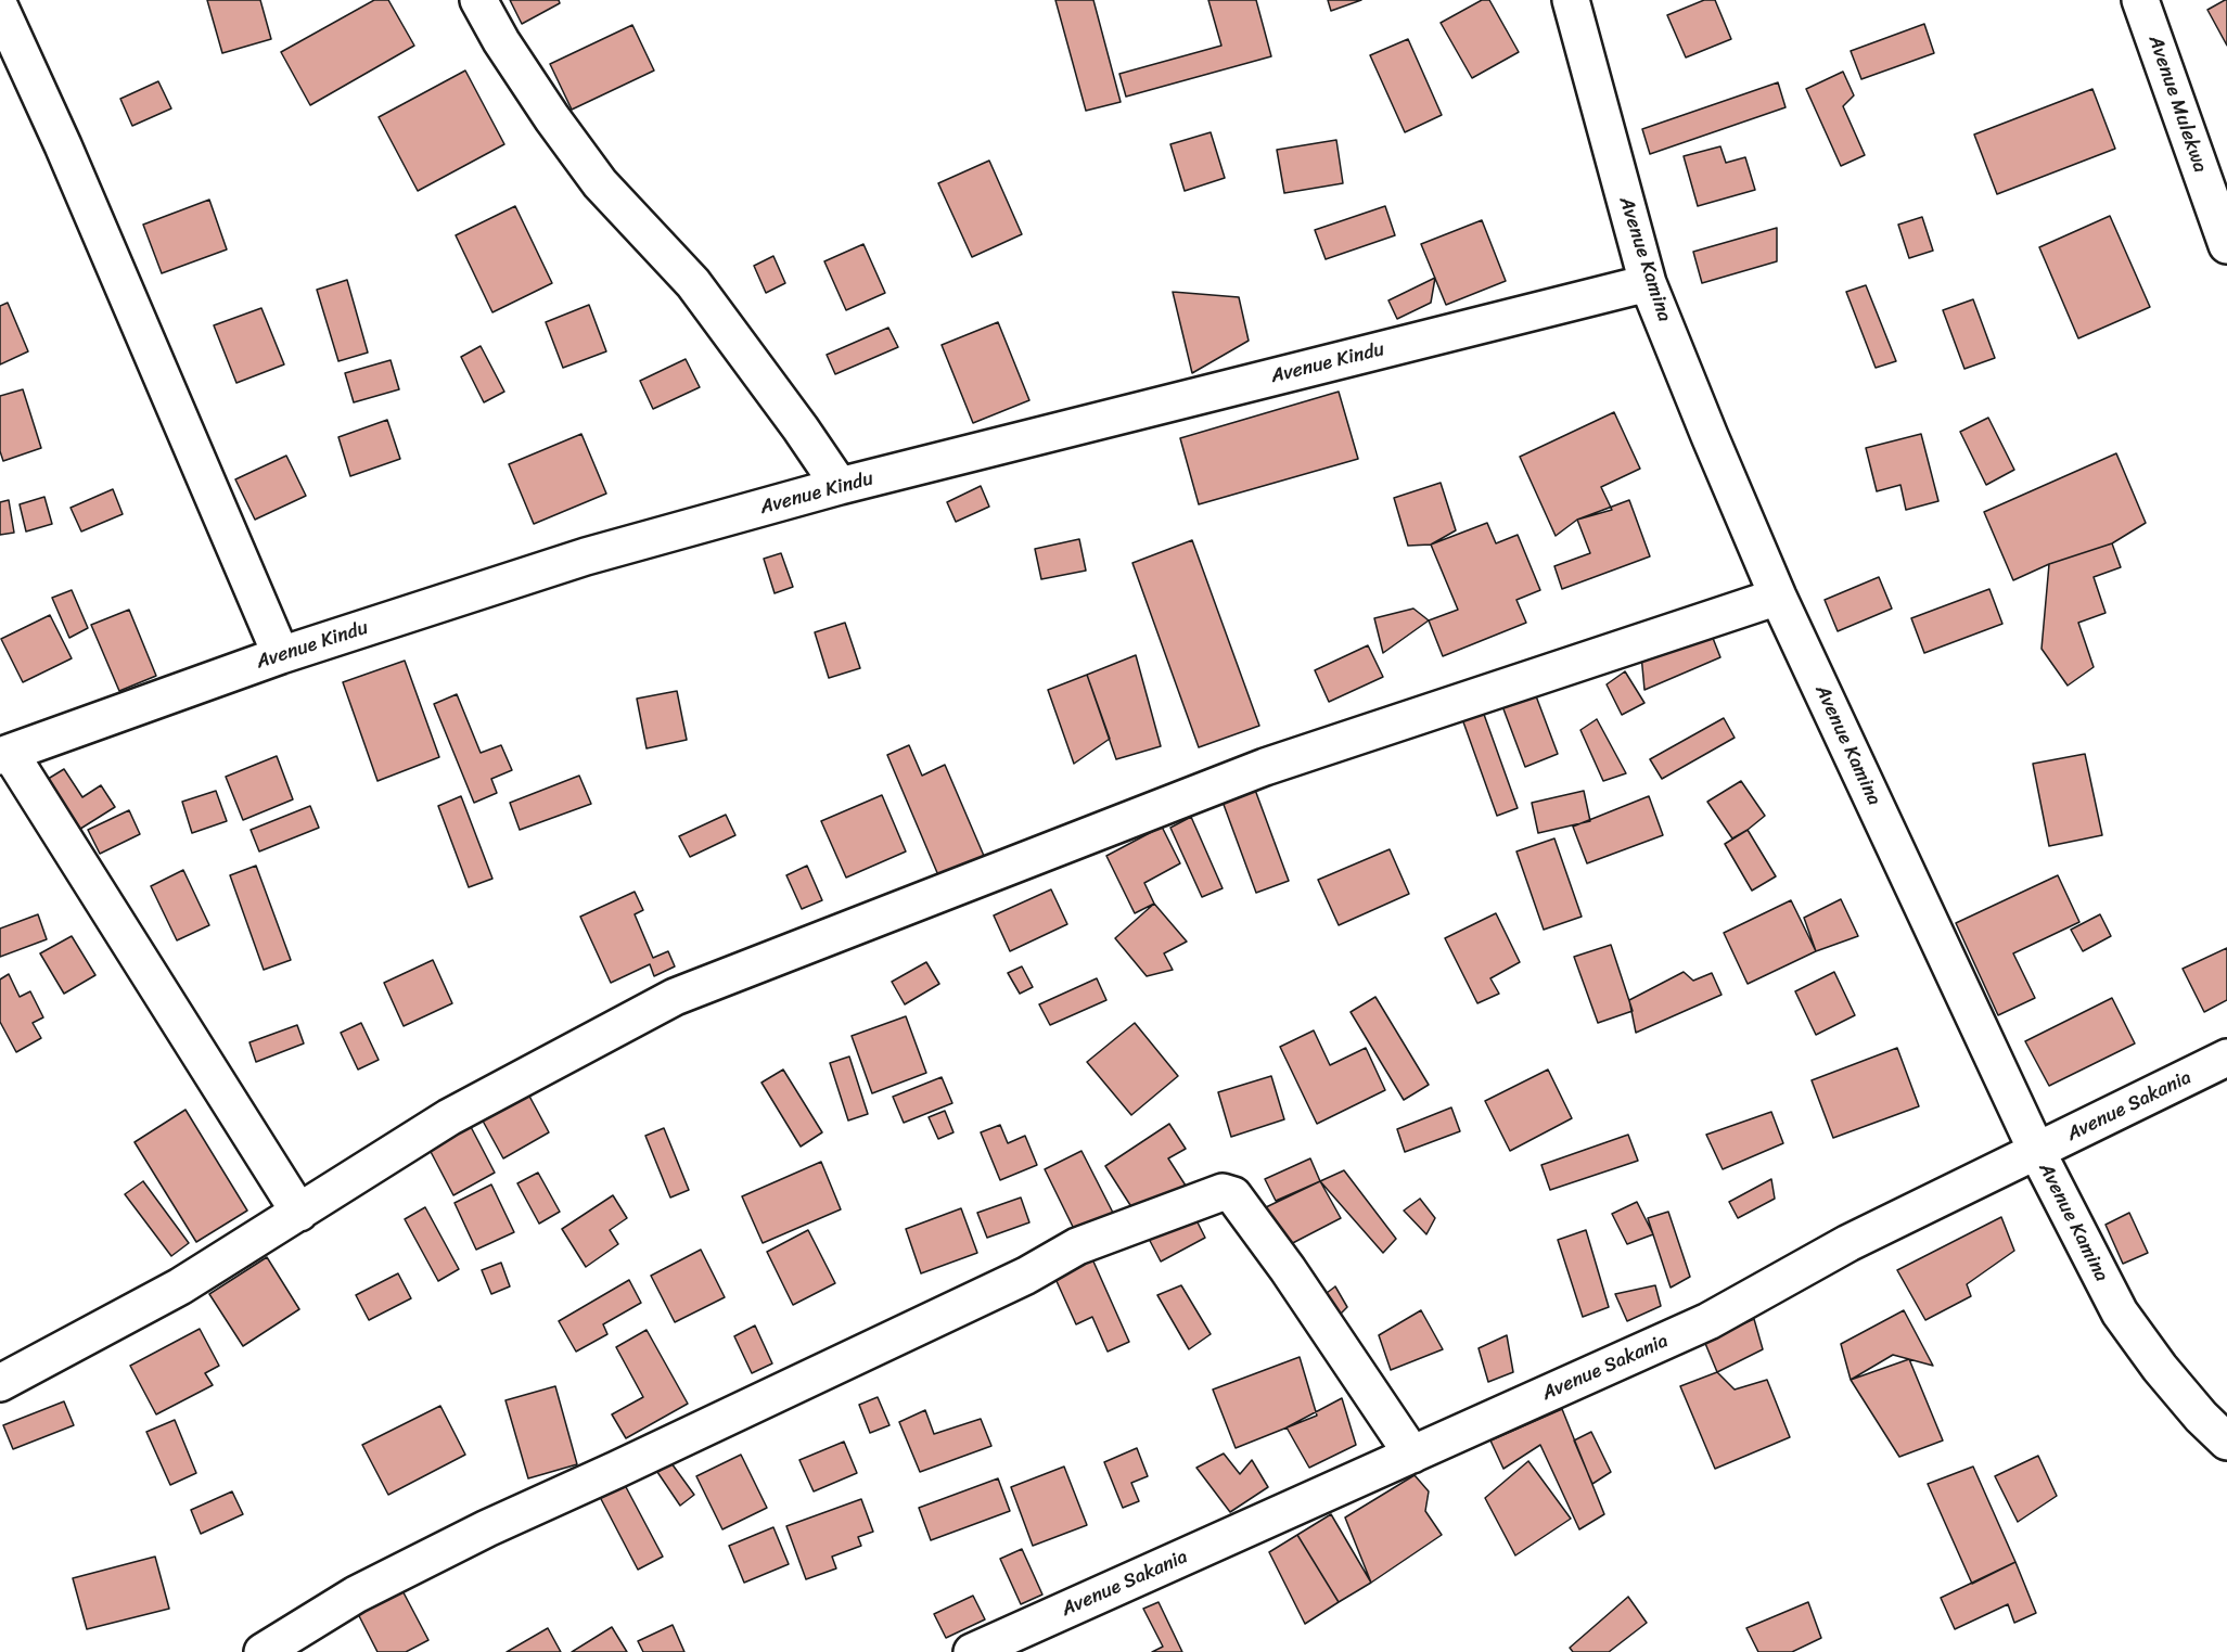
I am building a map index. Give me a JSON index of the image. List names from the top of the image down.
{
  "streets": {
    "street": [
      "Avenue Mulekwa",
      "Avenue Kamina",
      "Avenue Kindu",
      "Avenue Sakania"
    ]
  },
  "crossings": [
    ["Avenue Kamina", "Avenue Kindu"],
    ["Avenue Kamina", "Avenue Sakania"]
  ]
}
